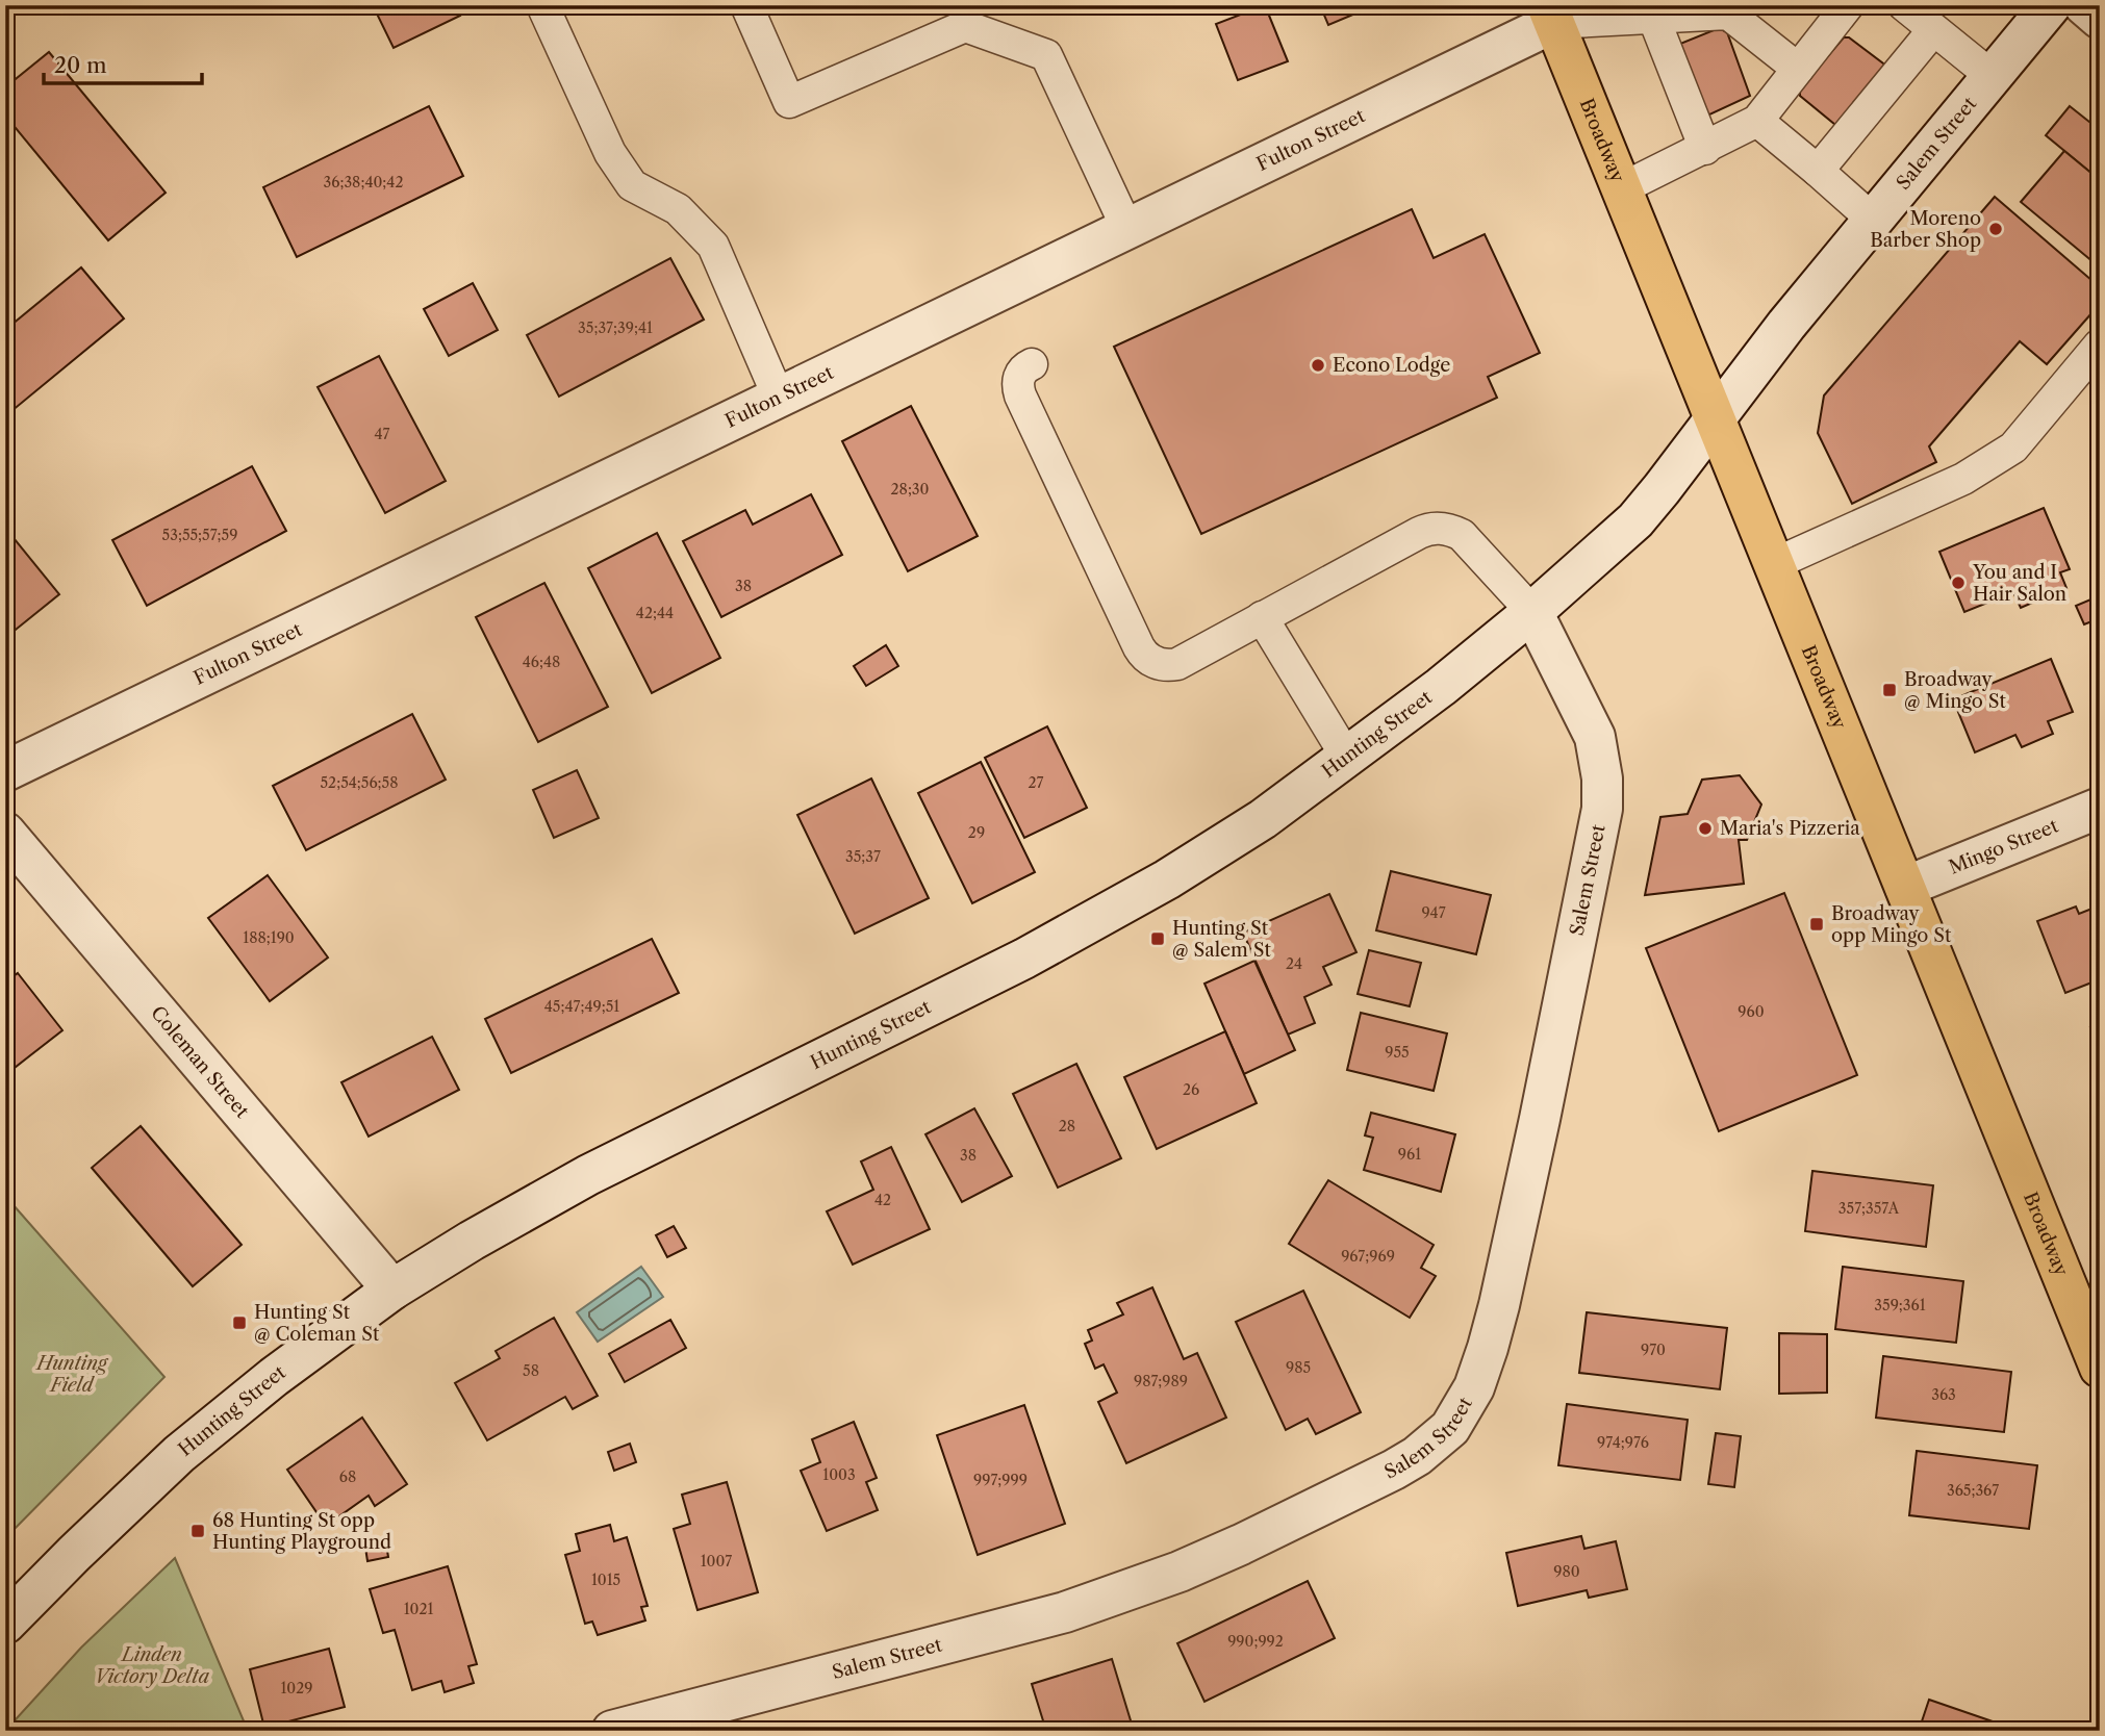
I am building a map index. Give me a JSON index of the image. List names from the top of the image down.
{
  "streets": {
    "main road": ["Broadway"],
    "street": [
      "Fulton Street",
      "Salem Street",
      "Hunting Street",
      "Mingo Street",
      "Coleman Street"
    ]
  },
  "crossings": [
    ["Fulton Street", "Broadway"],
    ["Broadway", "Salem Street"],
    ["Broadway", "Hunting Street"],
    ["Broadway", "Mingo Street"],
    ["Salem Street", "Hunting Street"],
    ["Hunting Street", "Coleman Street"]
  ],
  "parks": ["Hunting Field", "Linden Victory Delta"],
  "places": {
    "other": [
      "Moreno Barber Shop",
      "Econo Lodge",
      "You and I Hair Salon",
      "Maria's Pizzeria"
    ],
    "transit": [
      "Broadway @ Mingo St",
      "Broadway opp Mingo St",
      "Hunting St @ Salem St",
      "Hunting St @ Coleman St",
      "68 Hunting St opp Hunting Playground"
    ]
  },
  "house_numbers": [
    "36;38;40;42",
    "35;37;39;41",
    "47",
    "28;30",
    "53;55;57;59",
    "38",
    "42;44",
    "46;48",
    "52;54;56;58",
    "27",
    "29",
    "35;37",
    "947",
    "188;190",
    "24",
    "45;47;49;51",
    "960",
    "955",
    "26",
    "28",
    "961",
    "38",
    "42",
    "357;357A",
    "967;969",
    "359;361",
    "970",
    "985",
    "58",
    "987;989",
    "363",
    "974;976",
    "1003",
    "68",
    "997;999",
    "365;367",
    "1007",
    "980",
    "1015",
    "1021",
    "990;992",
    "1029"
  ],
  "scale_bar": "20 m"
}
